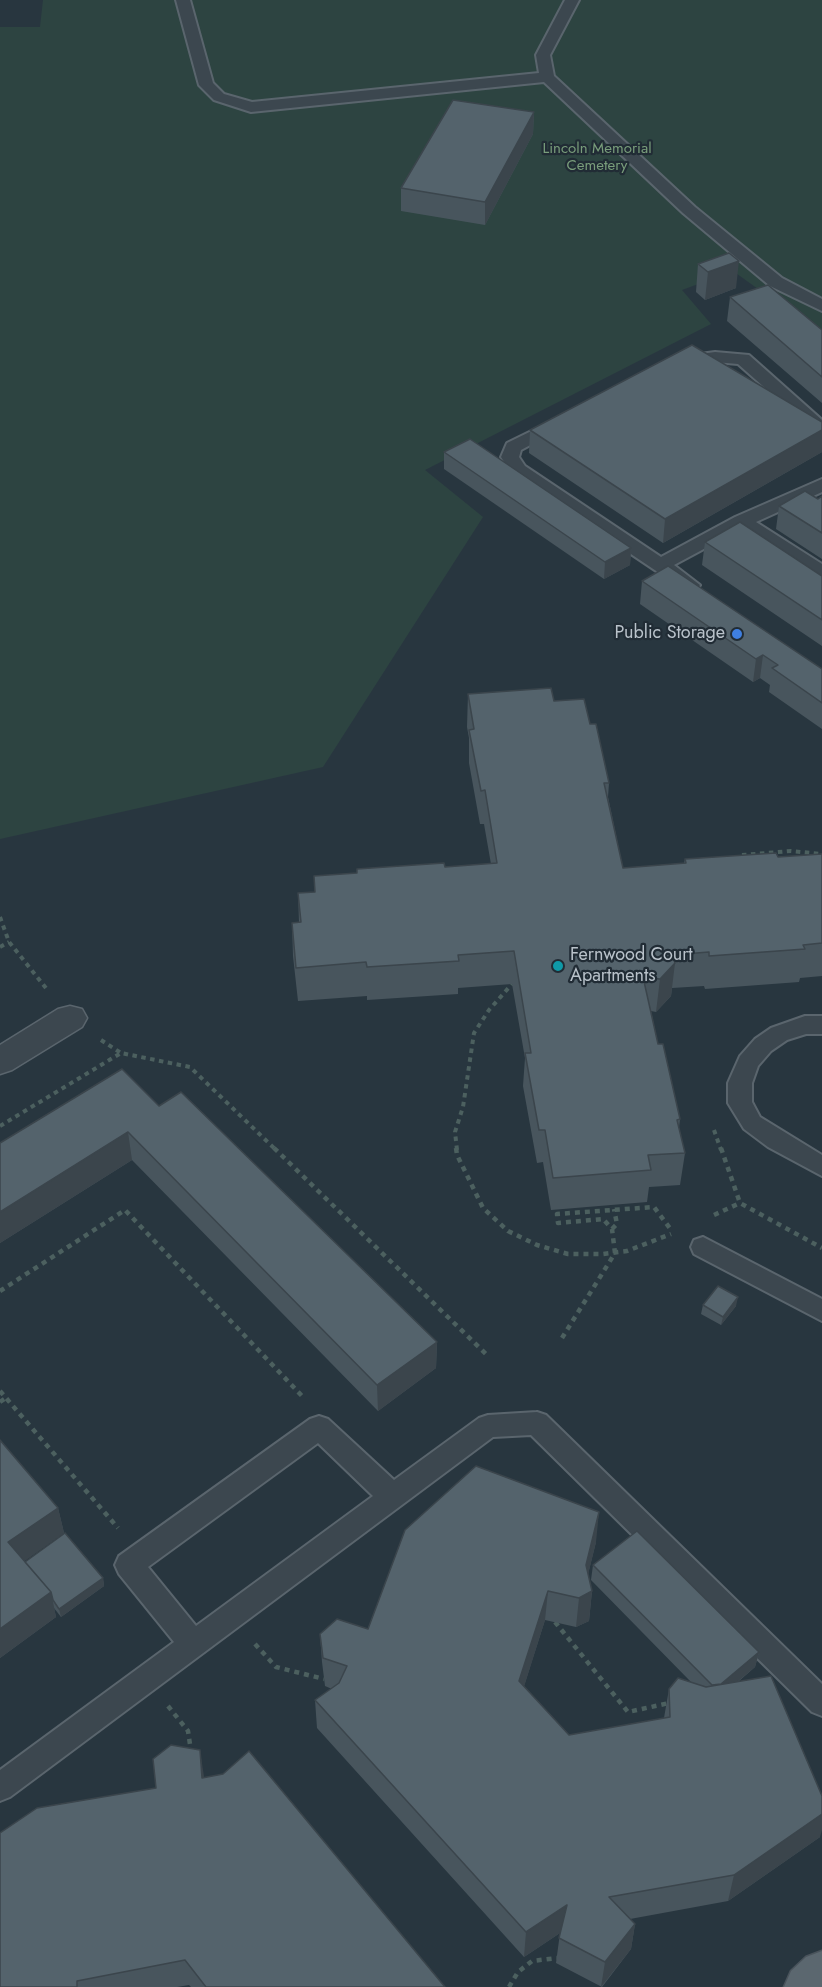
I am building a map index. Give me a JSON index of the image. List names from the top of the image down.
{
  "parks": ["Lincoln Memorial Cemetery"],
  "places": ["Public Storage", "Fernwood Court Apartments"]
}
